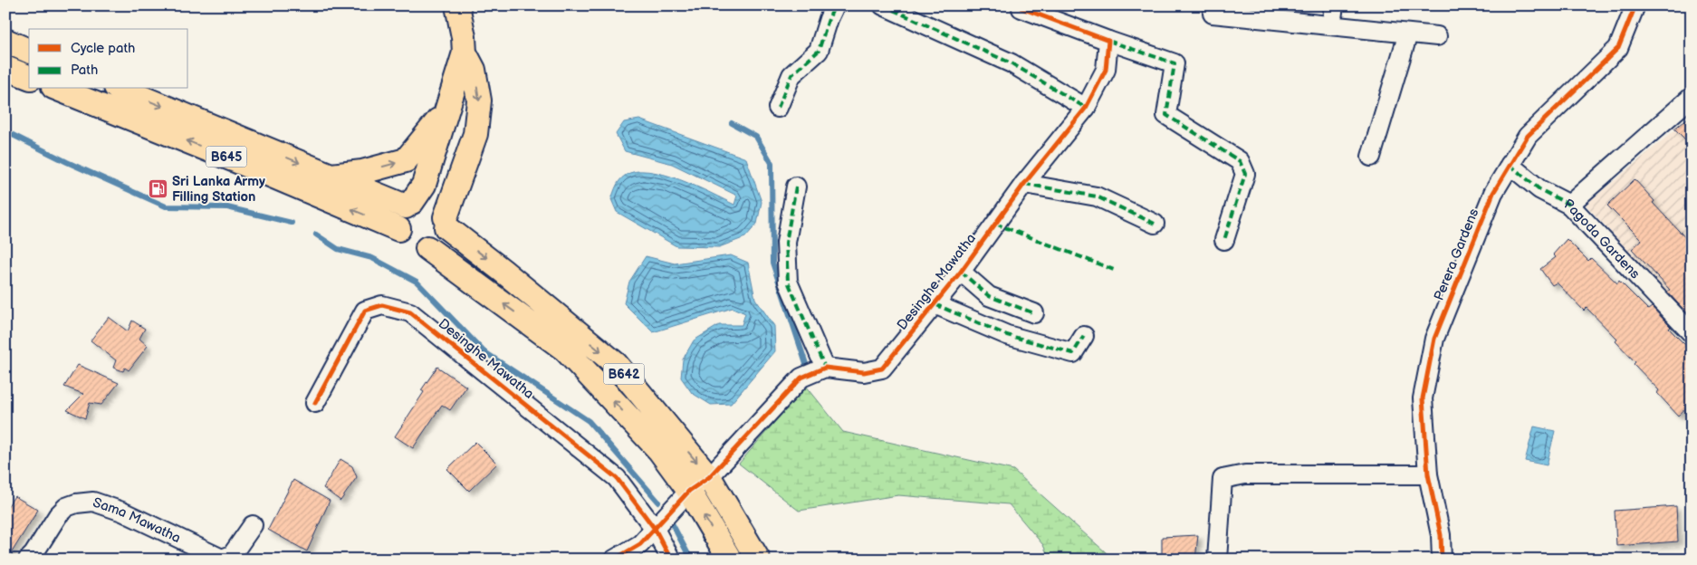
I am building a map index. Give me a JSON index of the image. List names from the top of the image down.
{
  "streets": {
    "main road": ["B645", "B642"],
    "street": [
      "Pagoda Gardens",
      "Perera Gardens",
      "Desinghe Mawatha",
      "Sama Mawatha"
    ]
  },
  "crossings": [
    ["B645", "B642"],
    ["Desinghe Mawatha", "B642"]
  ],
  "places": {
    "fuel station": ["Sri Lanka Army Filling Station"]
  },
  "legend": ["Cycle path", "Path"]
}
